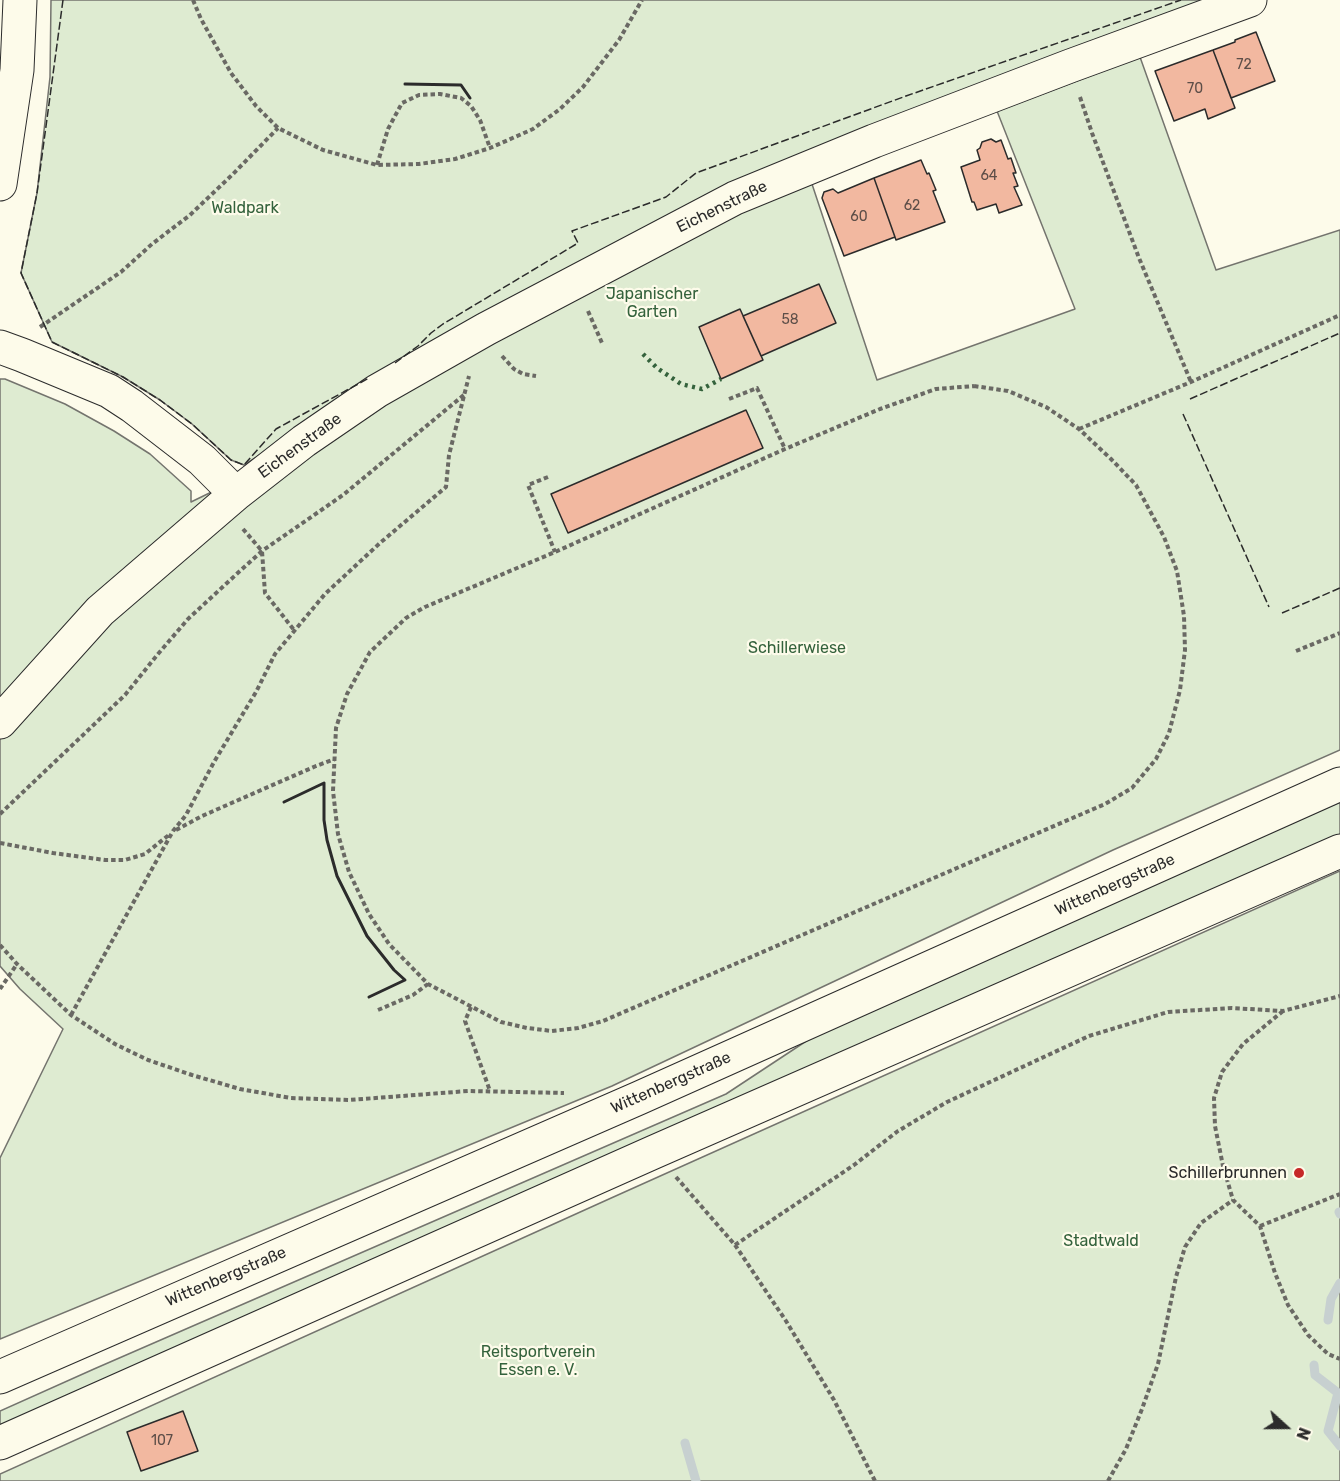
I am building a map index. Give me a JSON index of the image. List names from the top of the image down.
{
  "streets": {
    "main road": ["Eichenstraße", "Wittenbergstraße"]
  },
  "parks": [
    "Waldpark",
    "Japanischer Garten",
    "Schillerwiese",
    "Stadtwald",
    "Reitsportverein Essen e. V."
  ],
  "places": ["Schillerbrunnen"],
  "house_numbers": [
    "72",
    "70",
    "64",
    "62",
    "60",
    "58",
    "107"
  ],
  "north": "right"
}
